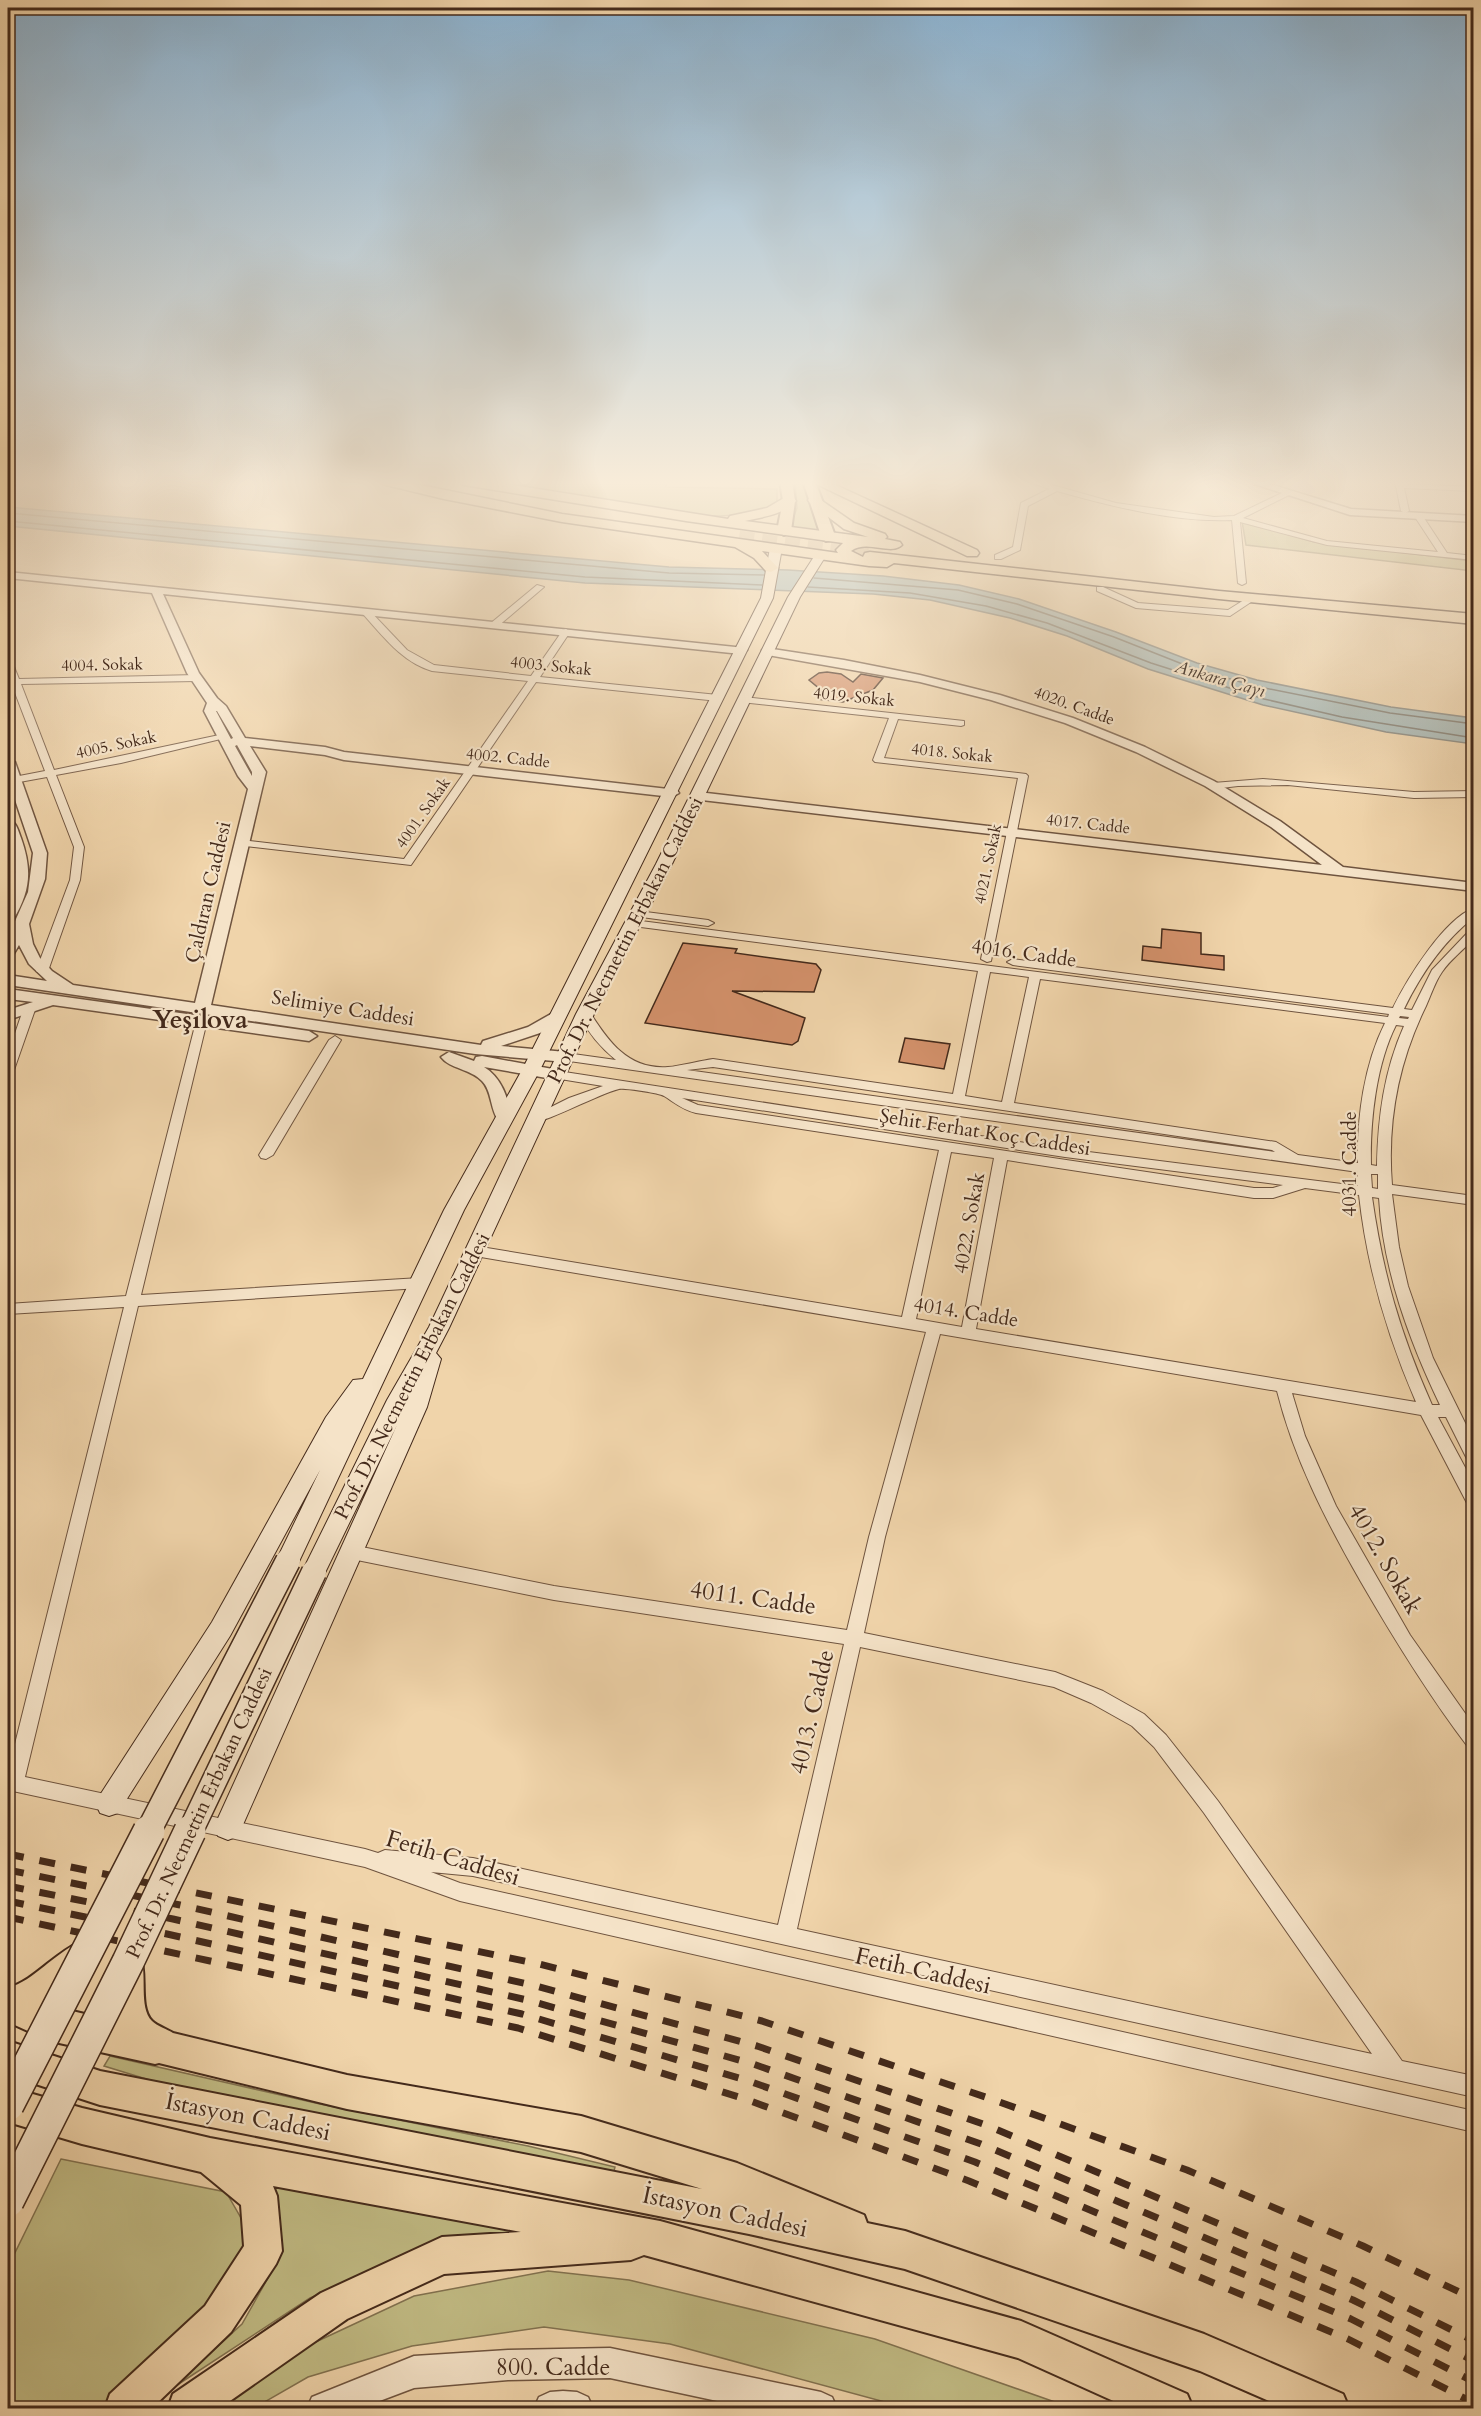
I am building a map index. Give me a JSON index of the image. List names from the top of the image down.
{
  "streets": {
    "main road": ["Prof. Dr. Necmettin Erbakan Caddesi", "İstasyon Caddesi"],
    "street": [
      "4004. Sokak",
      "4003. Sokak",
      "4019. Sokak",
      "4020. Cadde",
      "4005. Sokak",
      "4018. Sokak",
      "4002. Cadde",
      "4001. Sokak",
      "4017. Cadde",
      "4021. Sokak",
      "Çaldıran Caddesi",
      "4016. Cadde",
      "Selimiye Caddesi",
      "Şehit Ferhat Koç Caddesi",
      "4031. Cadde",
      "4022. Sokak",
      "4014. Cadde",
      "4012. Sokak",
      "4011. Cadde",
      "4013. Cadde",
      "Fetih Caddesi",
      "800. Cadde"
    ]
  },
  "crossings": [
    ["4003. Sokak", "4001. Sokak"],
    ["4003. Sokak", "Prof. Dr. Necmettin Erbakan Caddesi"],
    ["4019. Sokak", "4018. Sokak"],
    ["4019. Sokak", "Prof. Dr. Necmettin Erbakan Caddesi"],
    ["4020. Cadde", "4017. Cadde"],
    ["4020. Cadde", "Prof. Dr. Necmettin Erbakan Caddesi"],
    ["4005. Sokak", "4002. Cadde"],
    ["4018. Sokak", "4021. Sokak"],
    ["4002. Cadde", "4001. Sokak"],
    ["4002. Cadde", "Çaldıran Caddesi"],
    ["4002. Cadde", "Prof. Dr. Necmettin Erbakan Caddesi"],
    ["4001. Sokak", "Çaldıran Caddesi"],
    ["4017. Cadde", "4021. Sokak"],
    ["4017. Cadde", "Prof. Dr. Necmettin Erbakan Caddesi"],
    ["4021. Sokak", "4016. Cadde"],
    ["4021. Sokak", "Şehit Ferhat Koç Caddesi"],
    ["Çaldıran Caddesi", "Selimiye Caddesi"],
    ["Prof. Dr. Necmettin Erbakan Caddesi", "4016. Cadde"],
    ["Prof. Dr. Necmettin Erbakan Caddesi", "Selimiye Caddesi"],
    ["Prof. Dr. Necmettin Erbakan Caddesi", "Şehit Ferhat Koç Caddesi"],
    ["Prof. Dr. Necmettin Erbakan Caddesi", "4014. Cadde"],
    ["Prof. Dr. Necmettin Erbakan Caddesi", "İstasyon Caddesi"],
    ["4016. Cadde", "4031. Cadde"],
    ["Selimiye Caddesi", "Şehit Ferhat Koç Caddesi"],
    ["Şehit Ferhat Koç Caddesi", "4031. Cadde"],
    ["Şehit Ferhat Koç Caddesi", "4022. Sokak"],
    ["4031. Cadde", "4014. Cadde"],
    ["4022. Sokak", "4014. Cadde"],
    ["4014. Cadde", "4012. Sokak"],
    ["4014. Cadde", "4013. Cadde"],
    ["4011. Cadde", "4013. Cadde"],
    ["4011. Cadde", "Fetih Caddesi"],
    ["4013. Cadde", "Fetih Caddesi"]
  ],
  "districts": ["Yeşilova"],
  "water": ["Ankara Çayı"]
}
